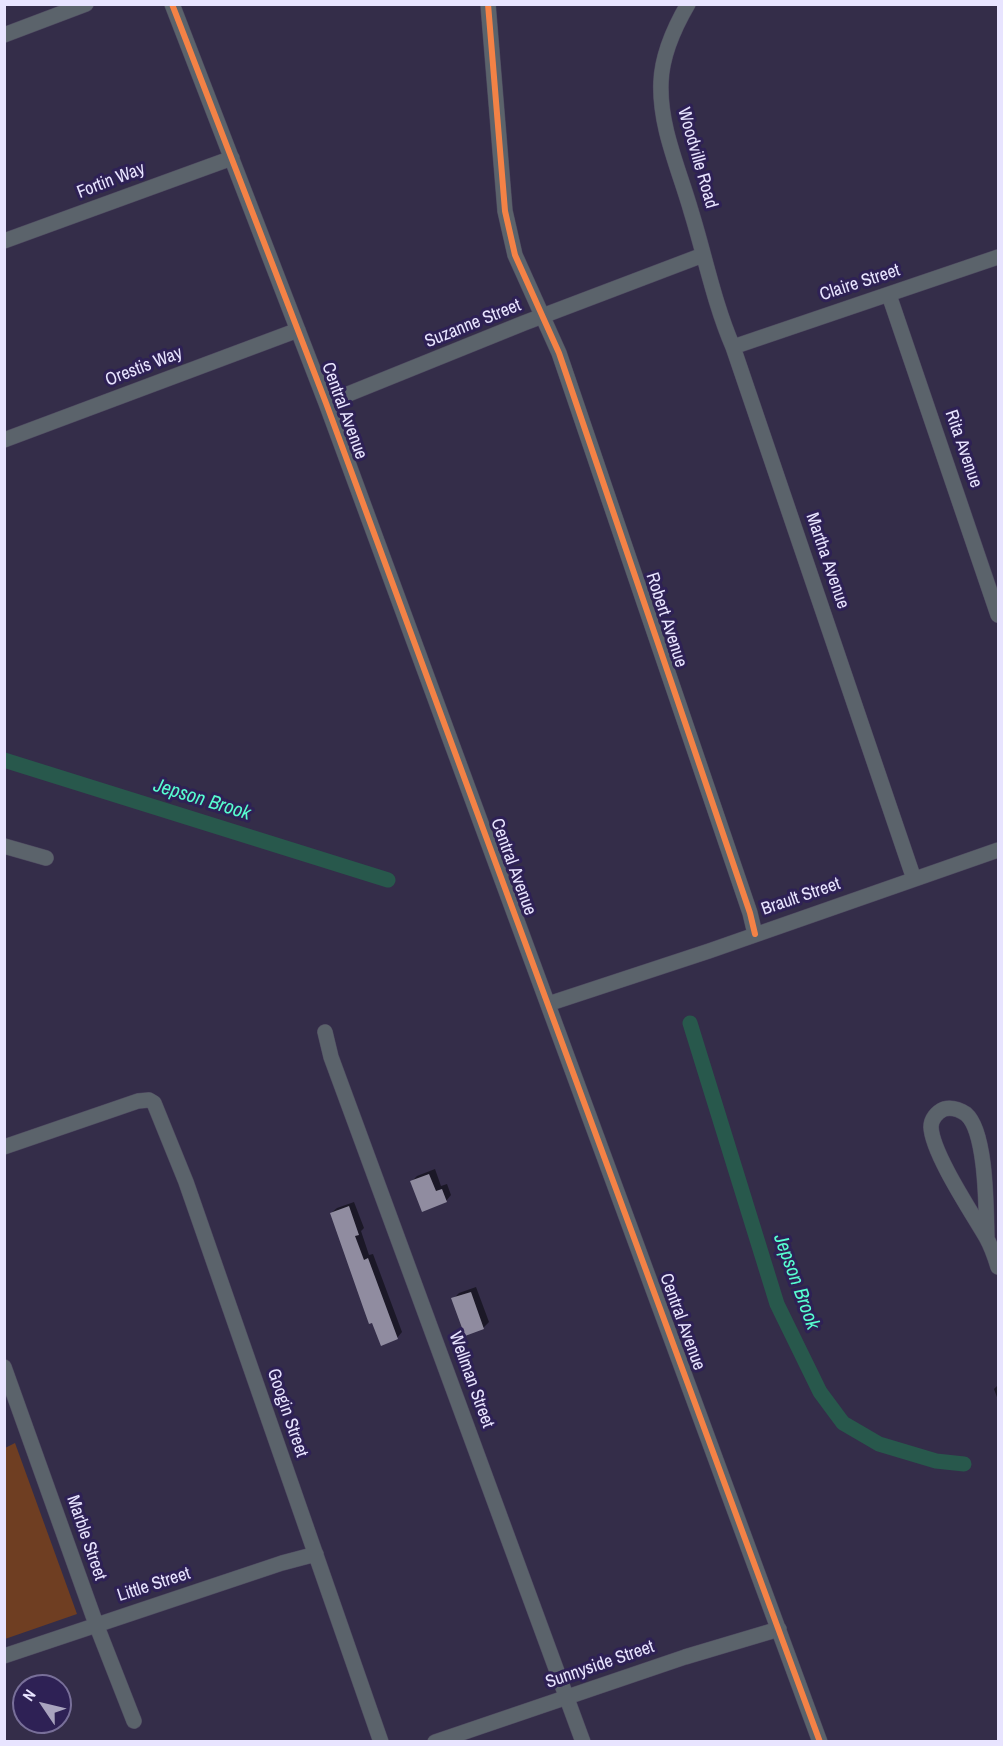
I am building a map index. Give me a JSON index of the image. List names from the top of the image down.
{
  "streets": {
    "street": [
      "Woodville Road",
      "Fortin Way",
      "Claire Street",
      "Suzanne Street",
      "Orestis Way",
      "Central Avenue",
      "Rita Avenue",
      "Martha Avenue",
      "Robert Avenue",
      "Brault Street",
      "Wellman Street",
      "Googin Street",
      "Marble Street",
      "Little Street",
      "Sunnyside Street"
    ]
  },
  "crossings": [
    ["Woodville Road", "Suzanne Street"],
    ["Woodville Road", "Martha Avenue"],
    ["Fortin Way", "Central Avenue"],
    ["Claire Street", "Rita Avenue"],
    ["Claire Street", "Martha Avenue"],
    ["Suzanne Street", "Central Avenue"],
    ["Suzanne Street", "Martha Avenue"],
    ["Suzanne Street", "Robert Avenue"],
    ["Orestis Way", "Central Avenue"],
    ["Central Avenue", "Brault Street"],
    ["Central Avenue", "Sunnyside Street"],
    ["Martha Avenue", "Brault Street"],
    ["Robert Avenue", "Brault Street"],
    ["Wellman Street", "Sunnyside Street"],
    ["Googin Street", "Little Street"],
    ["Marble Street", "Little Street"]
  ],
  "water": ["Jepson Brook"],
  "north": "top left"
}
